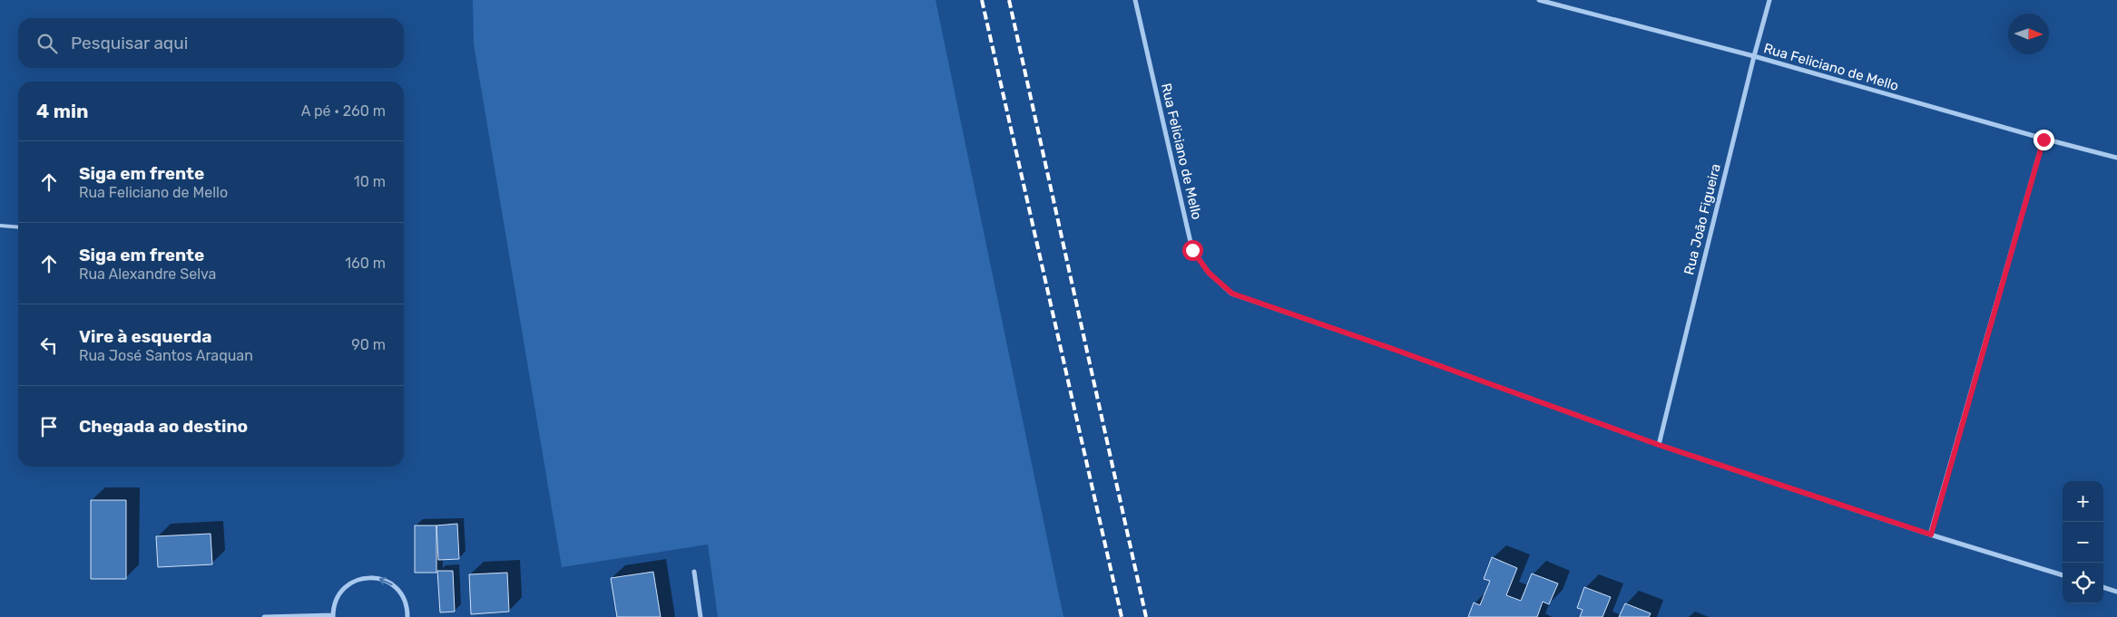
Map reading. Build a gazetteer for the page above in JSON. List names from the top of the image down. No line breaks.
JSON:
{"streets":{"street":["Rua Feliciano de Mello","Rua João Figueira"]},"crossings":[["Rua Feliciano de Mello","Rua João Figueira"]],"north":"right","page":{"search":"Pesquisar aqui","heading":["4 min","A pé · 260 m"],"list":[["Siga em frente","Rua Feliciano de Mello","10 m"],["Siga em frente","Rua Alexandre Selva","160 m"],["Vire à esquerda","Rua José Santos Araquan","90 m"],"Chegada ao destino"],"map_buttons":["+","−"]}}
